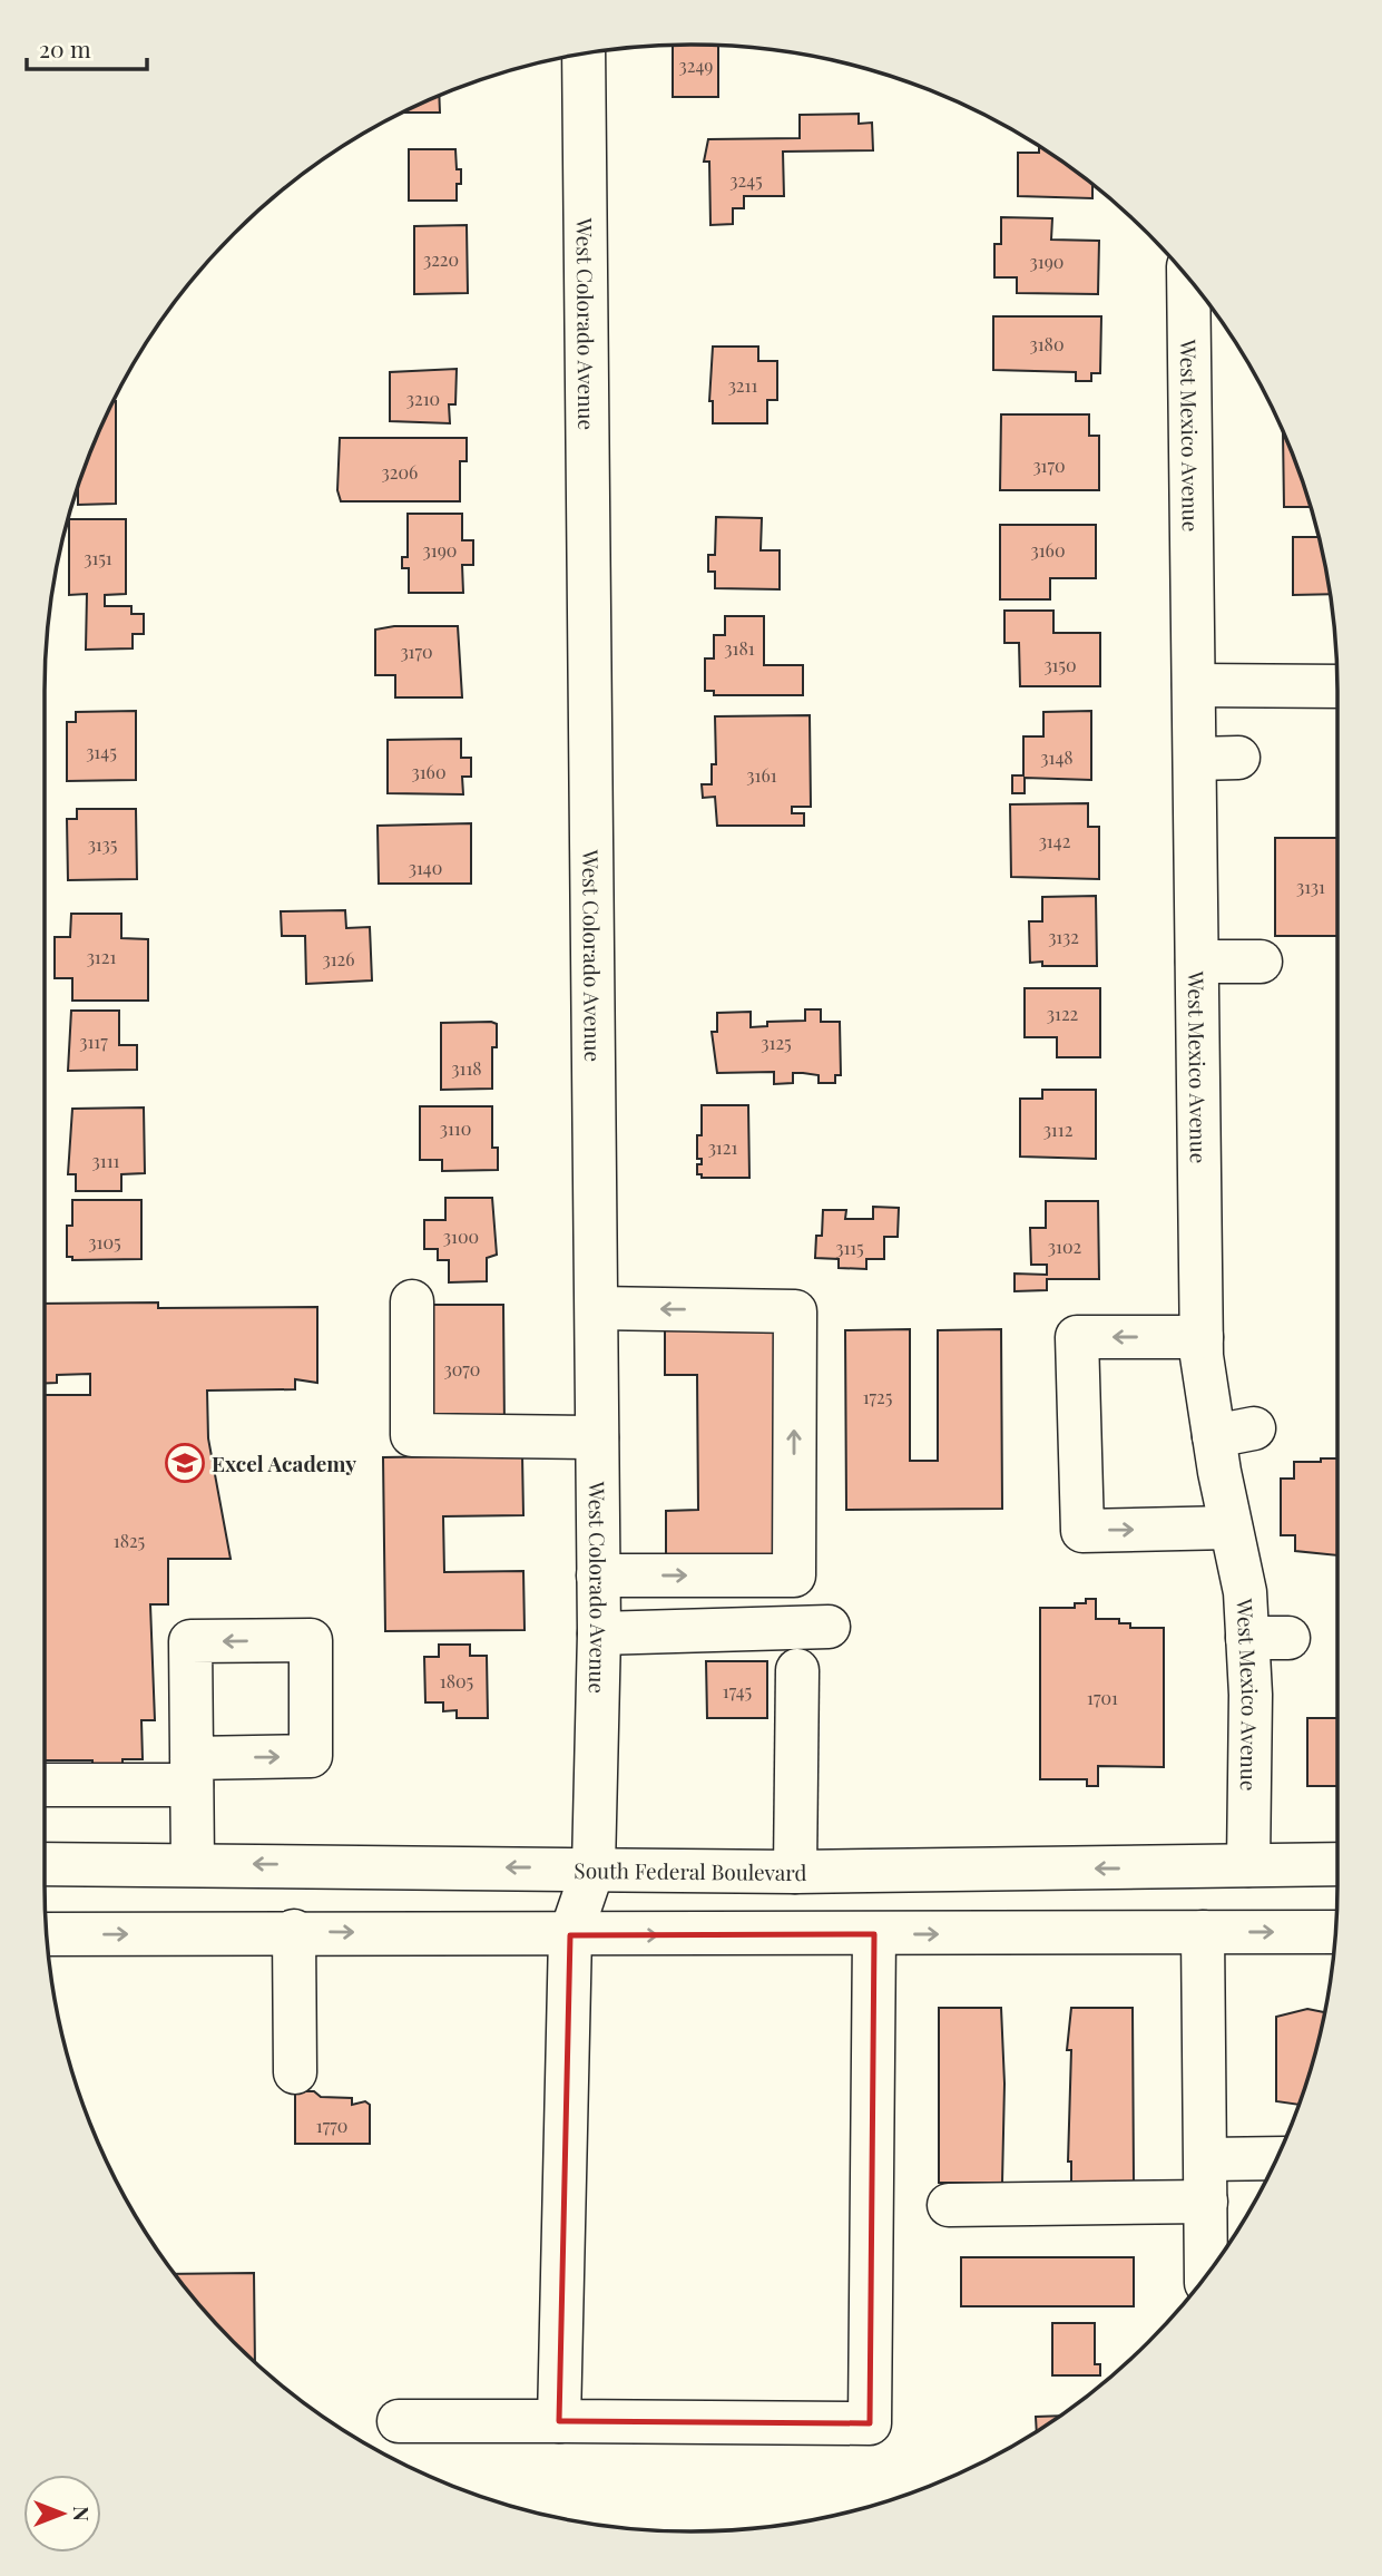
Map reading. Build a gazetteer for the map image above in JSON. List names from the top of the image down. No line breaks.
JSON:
{"streets":{"street":["West Colorado Avenue","West Mexico Avenue","South Federal Boulevard"]},"crossings":[["West Colorado Avenue","South Federal Boulevard"],["West Mexico Avenue","South Federal Boulevard"]],"places":{"school or university":["Excel Academy"]},"house_numbers":["3249","3245","3220","3190","3180","3211","3210","3170","3206","3190","3160","3151","3181","3170","3150","3145","3148","3160","3161","3142","3135","3140","3131","3132","3121","3126","3122","3117","3125","3118","3110","3112","3121","3111","3100","3105","3102","3115","3070","1725","1825","1805","1745","1701","1770"],"scale_bar":"20 m","north":"right"}
